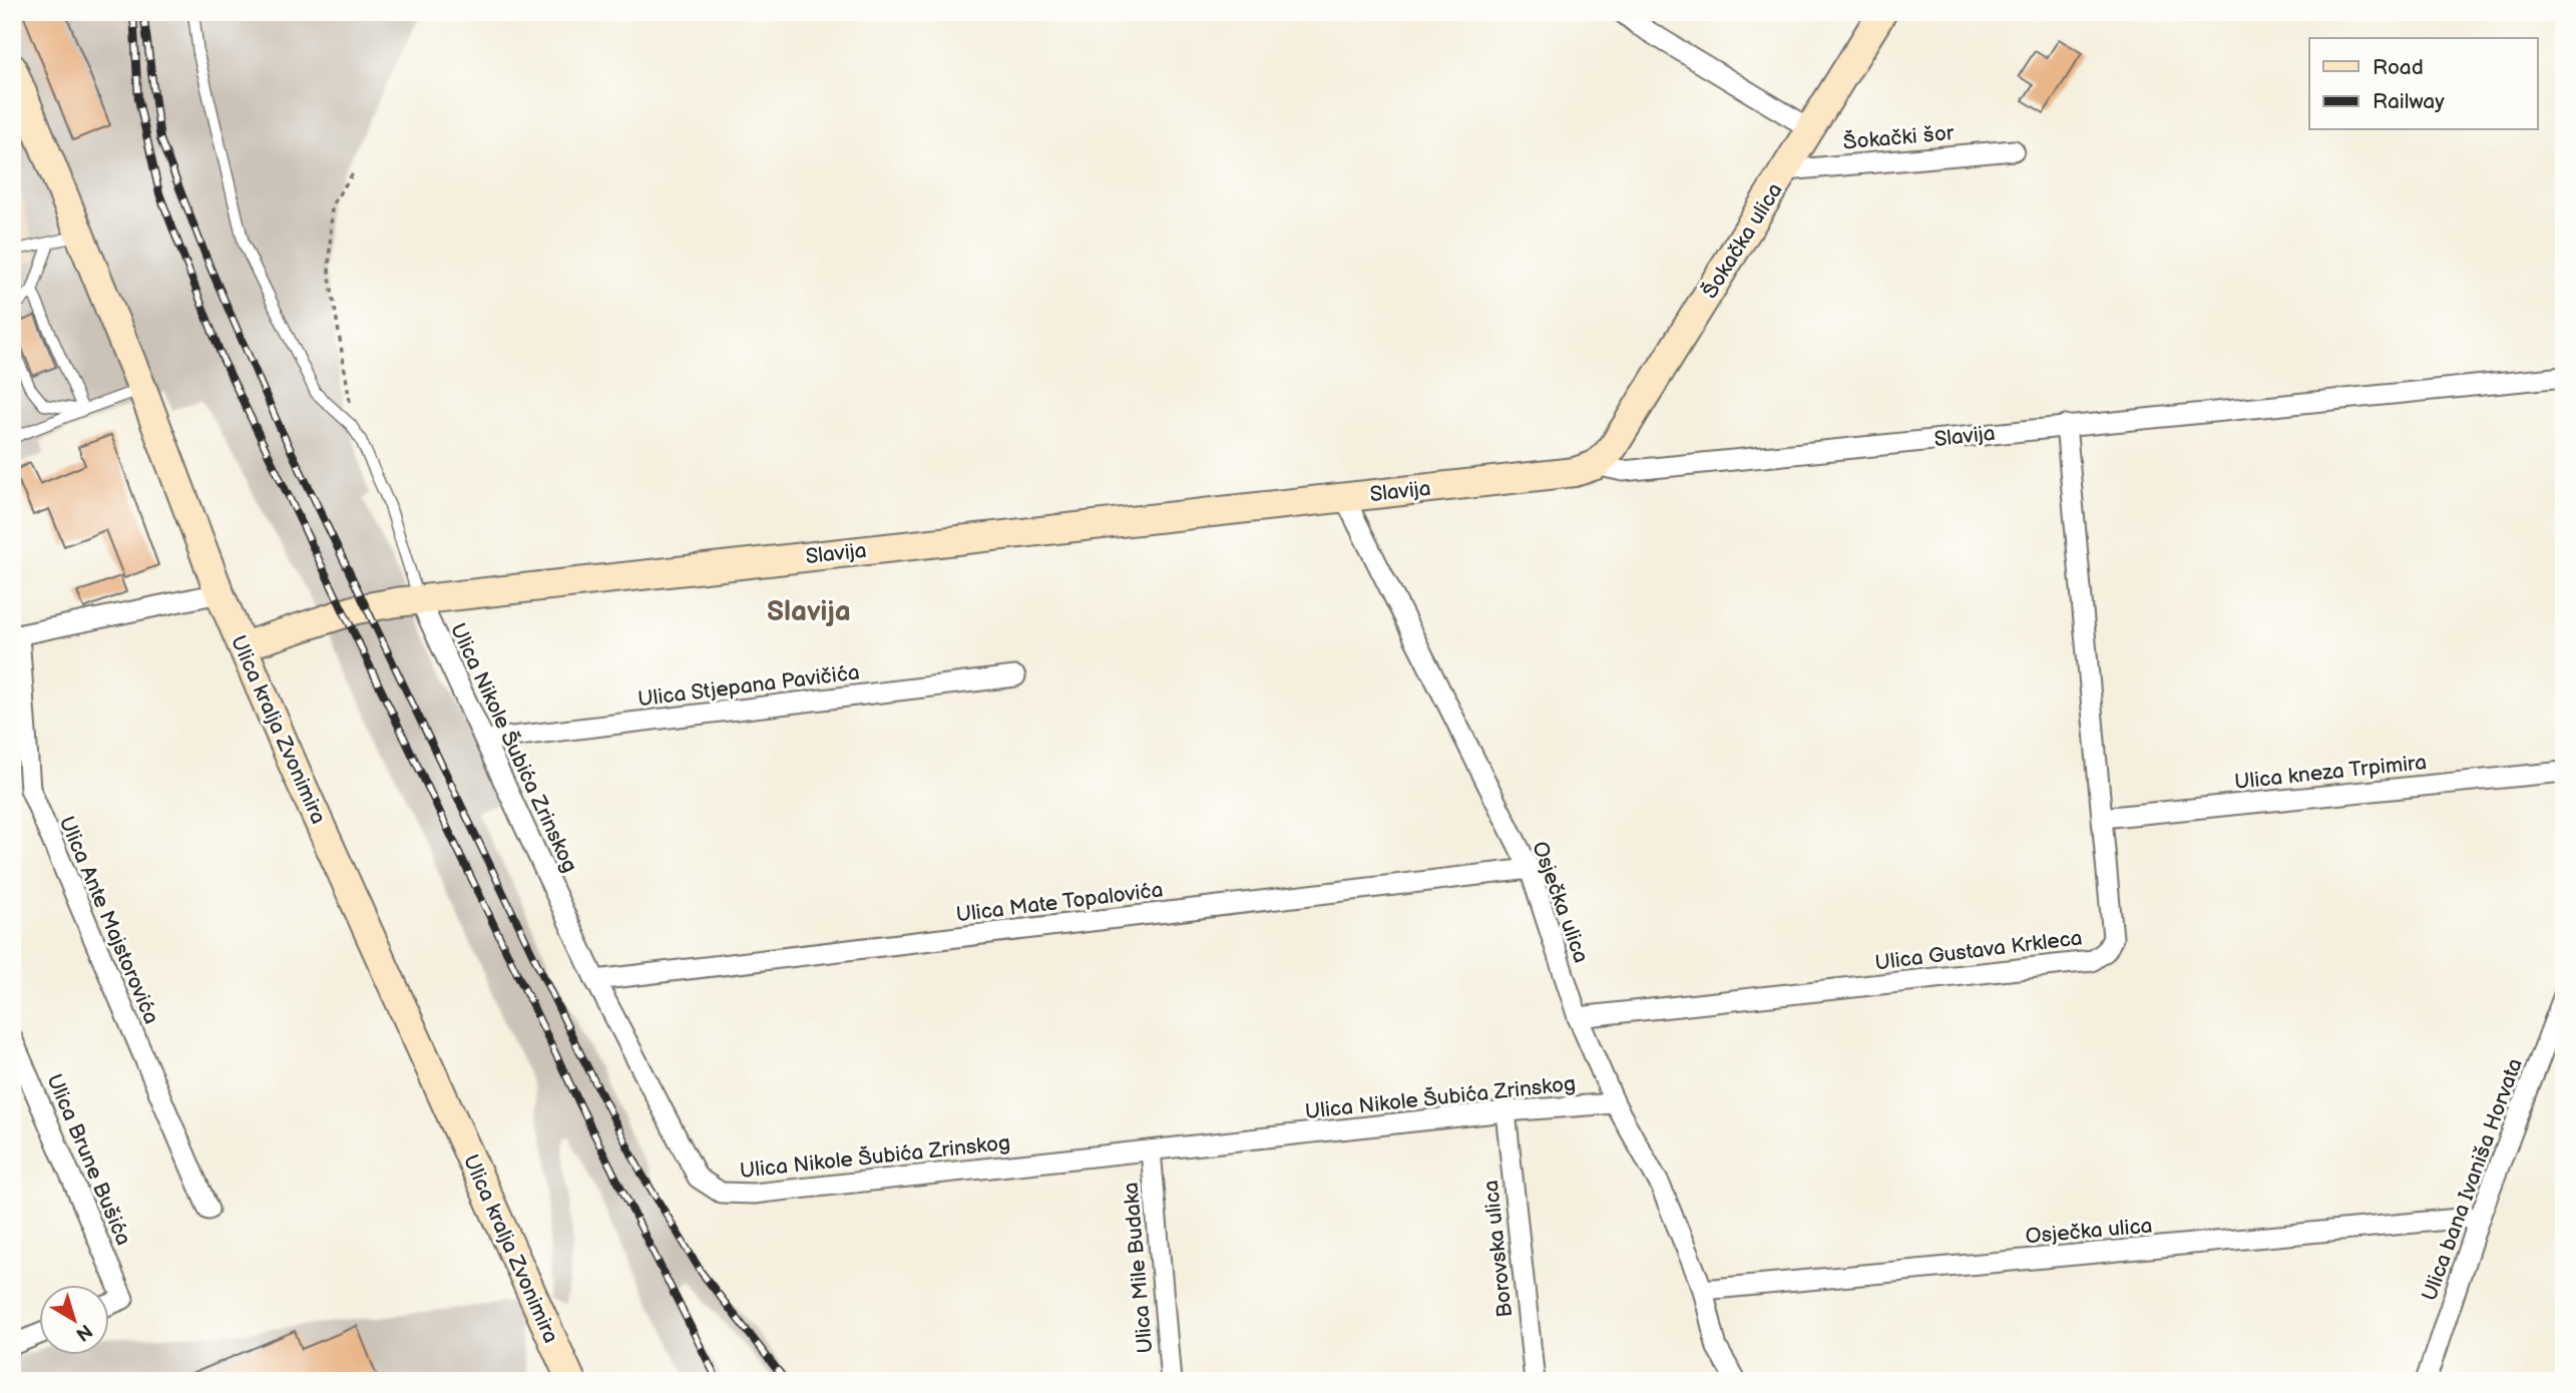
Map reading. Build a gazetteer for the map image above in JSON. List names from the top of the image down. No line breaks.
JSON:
{"streets":{"street":["Šokački šor","Šokačka ulica","Slavija","Ulica Stjepana Pavičića","Ulica kralja Zvonimira","Ulica Nikole Šubića Zrinskog","Ulica kneza Trpimira","Ulica Mate Topalovića","Osječka ulica","Ulica Ante Majstorovića","Ulica Gustava Krkleca","Ulica Brune Bušića","Ulica bana Ivaniša Horvata","Borovska ulica","Ulica Mile Budaka"]},"crossings":[["Šokački šor","Šokačka ulica"],["Šokačka ulica","Slavija"],["Slavija","Ulica kralja Zvonimira"],["Slavija","Ulica Nikole Šubića Zrinskog"],["Slavija","Osječka ulica"],["Slavija","Ulica Gustava Krkleca"],["Ulica Stjepana Pavičića","Ulica Nikole Šubića Zrinskog"],["Ulica Nikole Šubića Zrinskog","Ulica Mate Topalovića"],["Ulica Nikole Šubića Zrinskog","Osječka ulica"],["Ulica Nikole Šubića Zrinskog","Borovska ulica"],["Ulica Nikole Šubića Zrinskog","Ulica Mile Budaka"],["Ulica kneza Trpimira","Ulica Gustava Krkleca"],["Ulica Mate Topalovića","Osječka ulica"],["Osječka ulica","Ulica Gustava Krkleca"],["Osječka ulica","Ulica bana Ivaniša Horvata"]],"districts":["Slavija"],"legend":["Road","Railway"],"north":"bottom right"}
